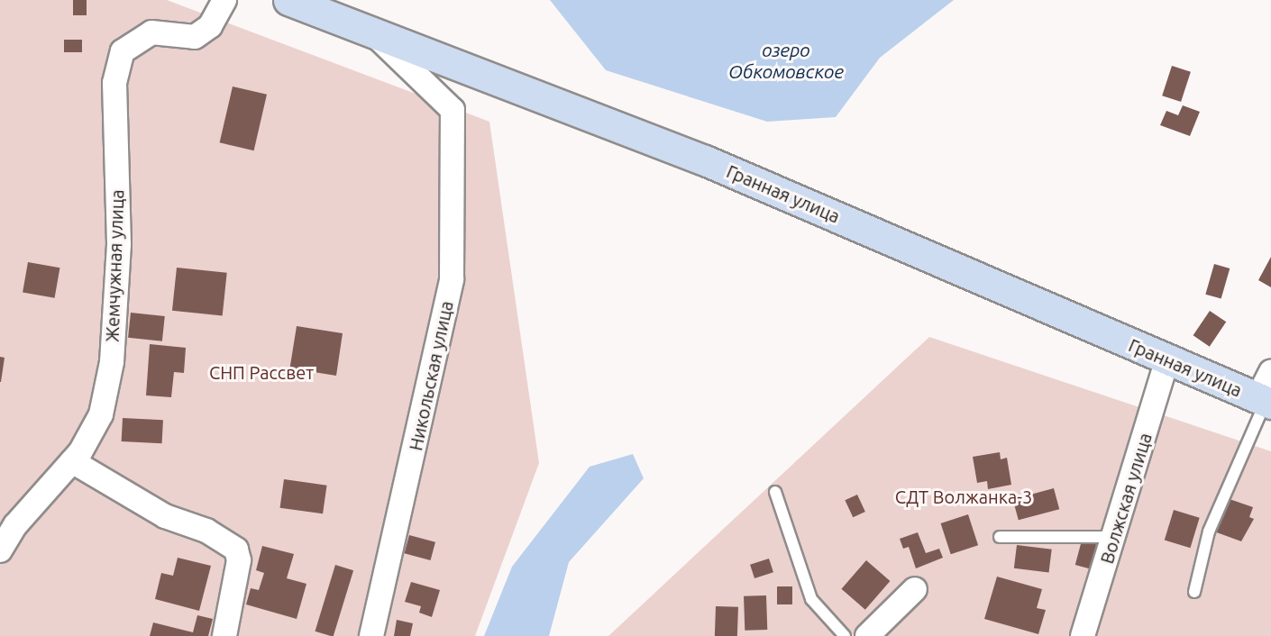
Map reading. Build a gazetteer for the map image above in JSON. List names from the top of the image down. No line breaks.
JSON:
{"streets":{"street":["Гранная улица","Жемчужная улица","Никольская улица","Волжская улица"]},"crossings":[["Гранная улица","Никольская улица"],["Гранная улица","Волжская улица"]],"water":["озеро Обкомовское"],"parks":["СНП Рассвет","СДТ Волжанка-3"]}
